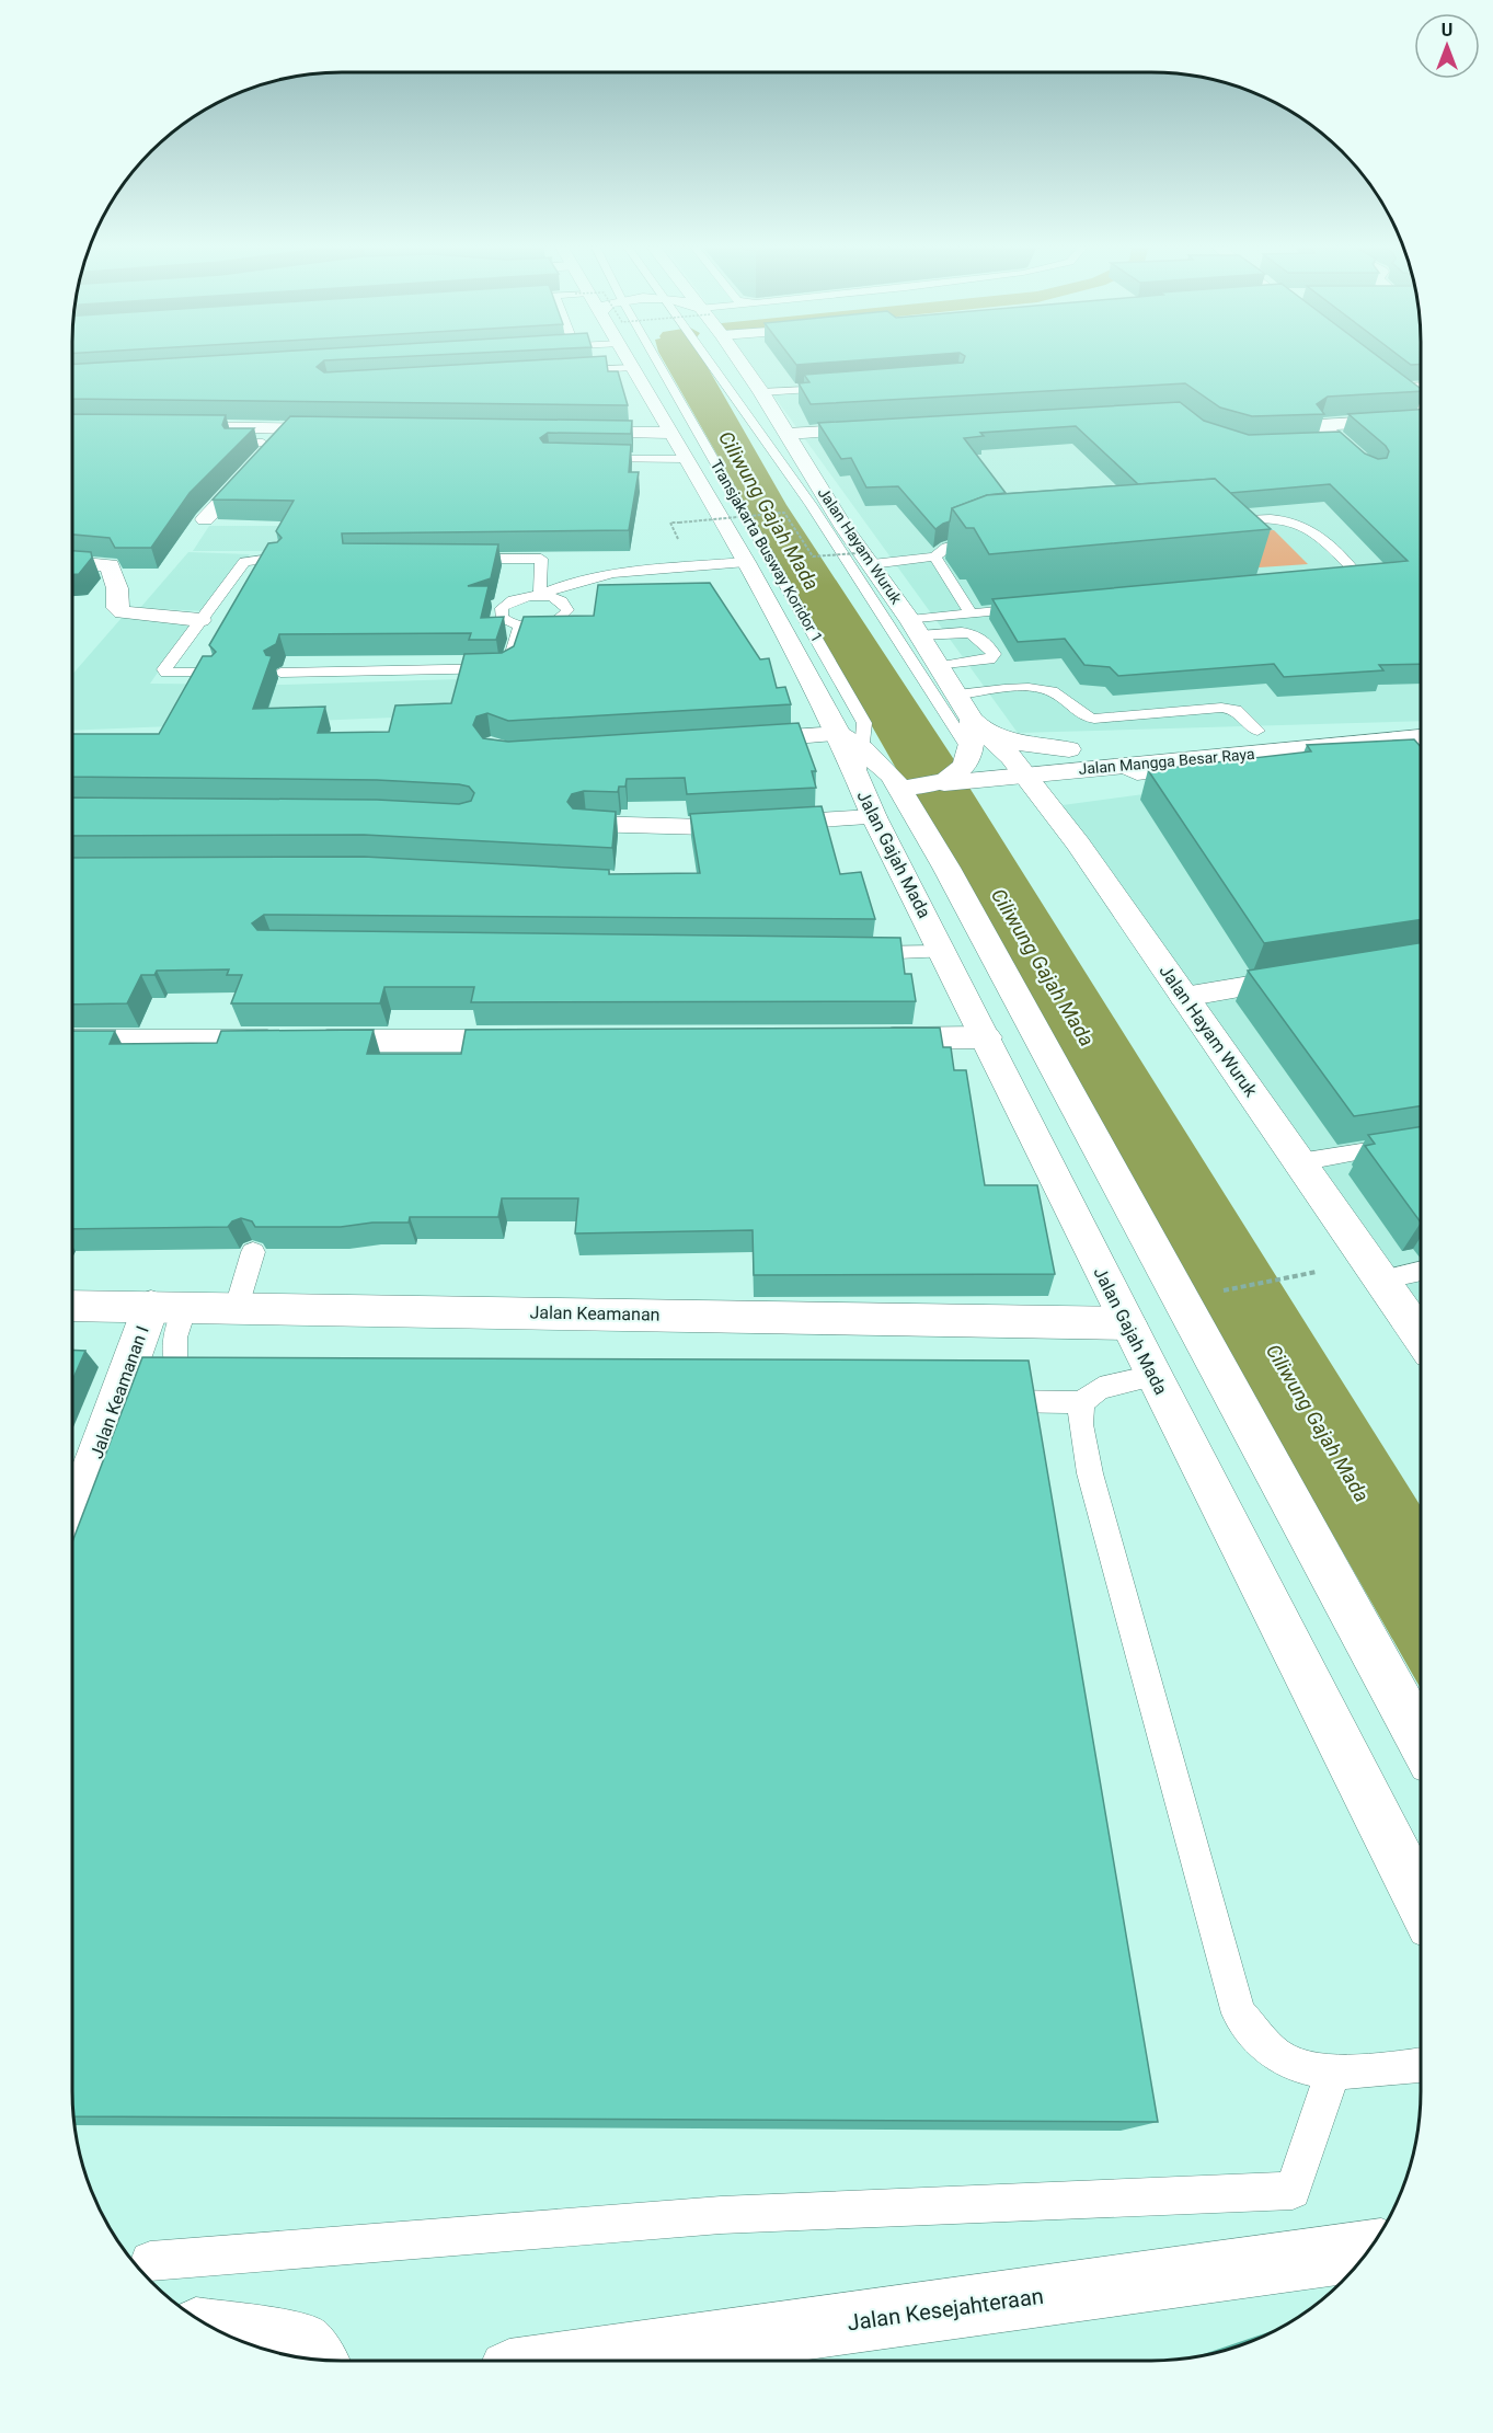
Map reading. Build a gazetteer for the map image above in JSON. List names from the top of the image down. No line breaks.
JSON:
{"streets":{"main road":["Jalan Hayam Wuruk","Jalan Mangga Besar Raya","Jalan Gajah Mada","Jalan Keamanan","Jalan Keamanan I","Jalan Kesejahteraan"],"lane":["Transjakarta Busway Koridor 1"]},"crossings":[["Jalan Hayam Wuruk","Jalan Mangga Besar Raya"],["Transjakarta Busway Koridor 1","Jalan Gajah Mada"],["Jalan Mangga Besar Raya","Jalan Gajah Mada"],["Jalan Gajah Mada","Jalan Keamanan"],["Jalan Keamanan","Jalan Keamanan I"]],"water":["Ciliwung Gajah Mada"],"north":"top"}
